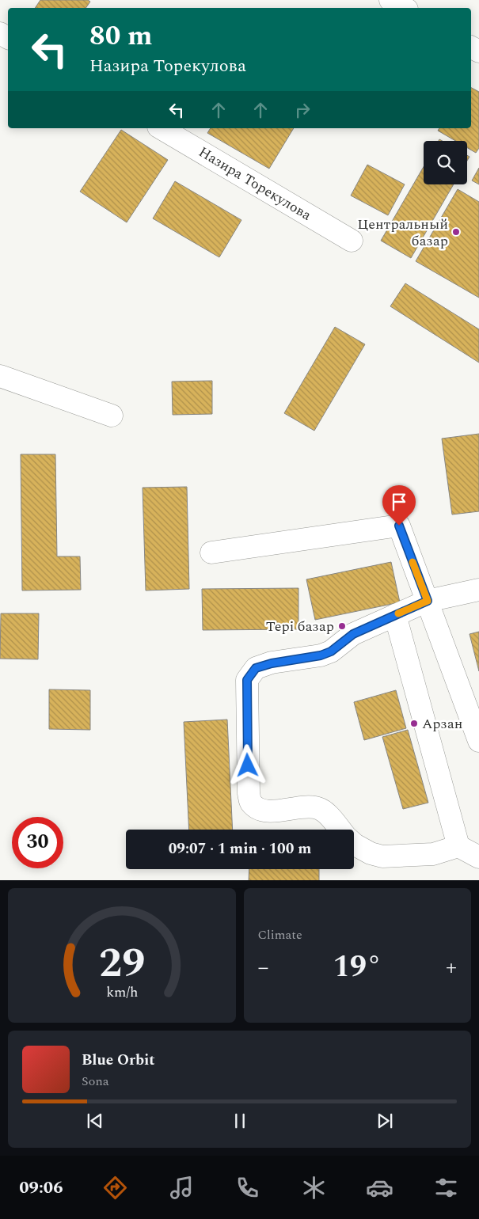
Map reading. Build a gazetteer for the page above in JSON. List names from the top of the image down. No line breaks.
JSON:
{"streets":{"street":["Назира Торекулова"]},"places":["Центральный базар","Тері базар","Арзан"],"page":{"turn":["80 m","Назира Торекулова"],"limit":"30","trip":"09:07 · 1 min · 100 m","tile":"Climate","heat":["−","19°","+"],"song":["Blue Orbit","Sona"],"tabs":"09:06","gauge":["29","km/h"]}}
